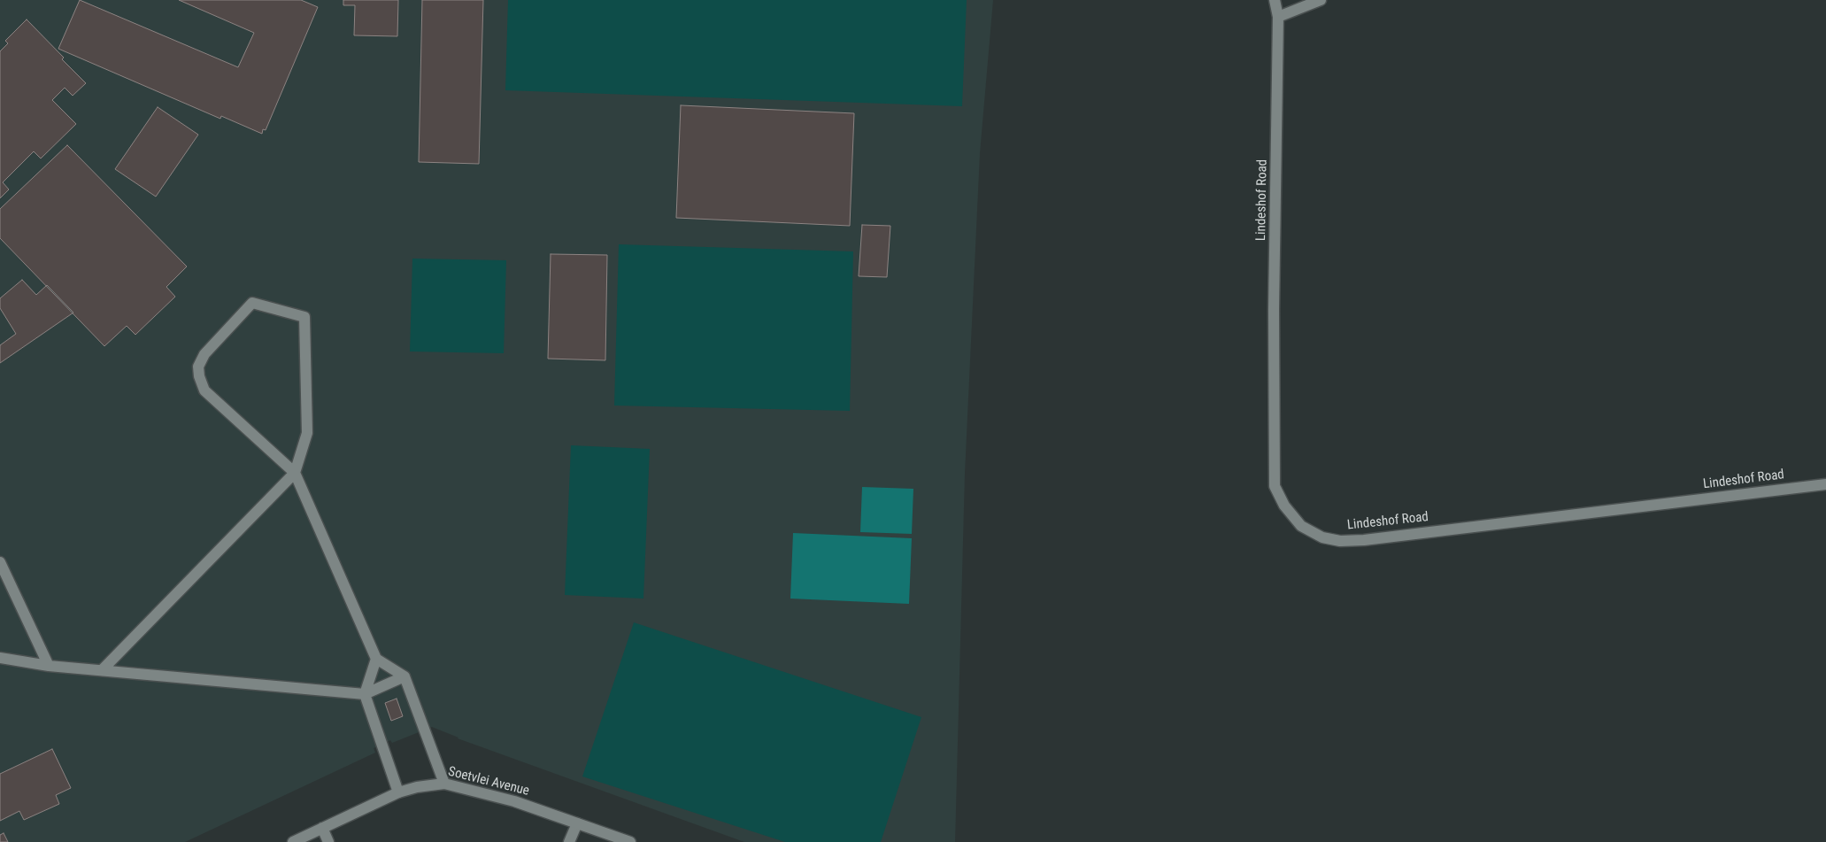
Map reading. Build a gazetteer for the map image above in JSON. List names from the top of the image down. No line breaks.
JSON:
{"streets":{"street":["Lindeshof Road","Soetvlei Avenue"]}}
